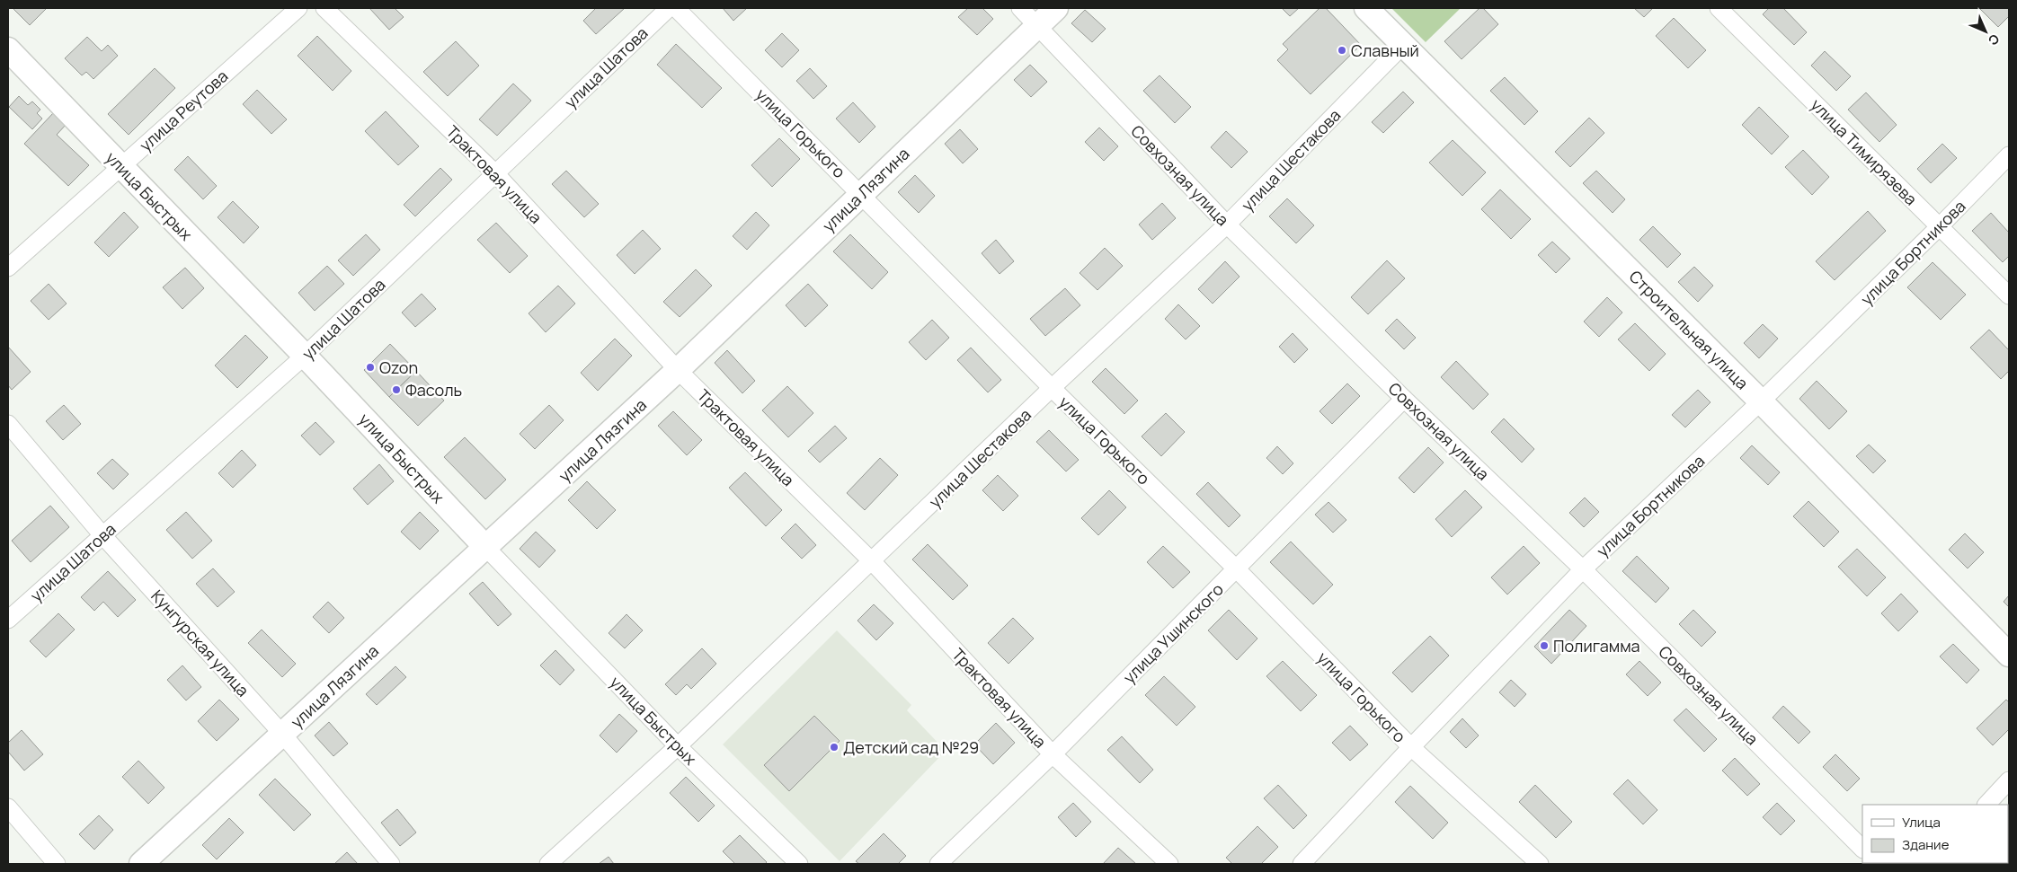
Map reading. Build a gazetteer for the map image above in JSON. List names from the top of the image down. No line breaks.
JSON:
{"streets":{"street":["улица Шатова","улица Реутова","улица Горького","улица Тимирязева","улица Шестакова","Трактовая улица","Совхозная улица","улица Лязгина","улица Быстрых","улица Бортникова","Строительная улица","улица Ушинского","Кунгурская улица"]},"crossings":[["улица Шатова","Трактовая улица"],["улица Шатова","улица Быстрых"],["улица Шатова","Кунгурская улица"],["улица Реутова","улица Быстрых"],["улица Горького","улица Шестакова"],["улица Горького","улица Лязгина"],["улица Горького","улица Бортникова"],["улица Горького","улица Ушинского"],["улица Тимирязева","улица Бортникова"],["улица Шестакова","Трактовая улица"],["улица Шестакова","Совхозная улица"],["улица Шестакова","улица Быстрых"],["улица Шестакова","Строительная улица"],["Трактовая улица","улица Лязгина"],["Трактовая улица","улица Ушинского"],["Совхозная улица","улица Лязгина"],["Совхозная улица","улица Бортникова"],["Совхозная улица","улица Ушинского"],["улица Лязгина","улица Быстрых"],["улица Лязгина","Кунгурская улица"],["улица Бортникова","Строительная улица"]],"places":["Славный","Ozon","Фасоль","Полигамма","Детский сад №29"],"legend":["Улица","Здание"],"north":"bottom right"}
